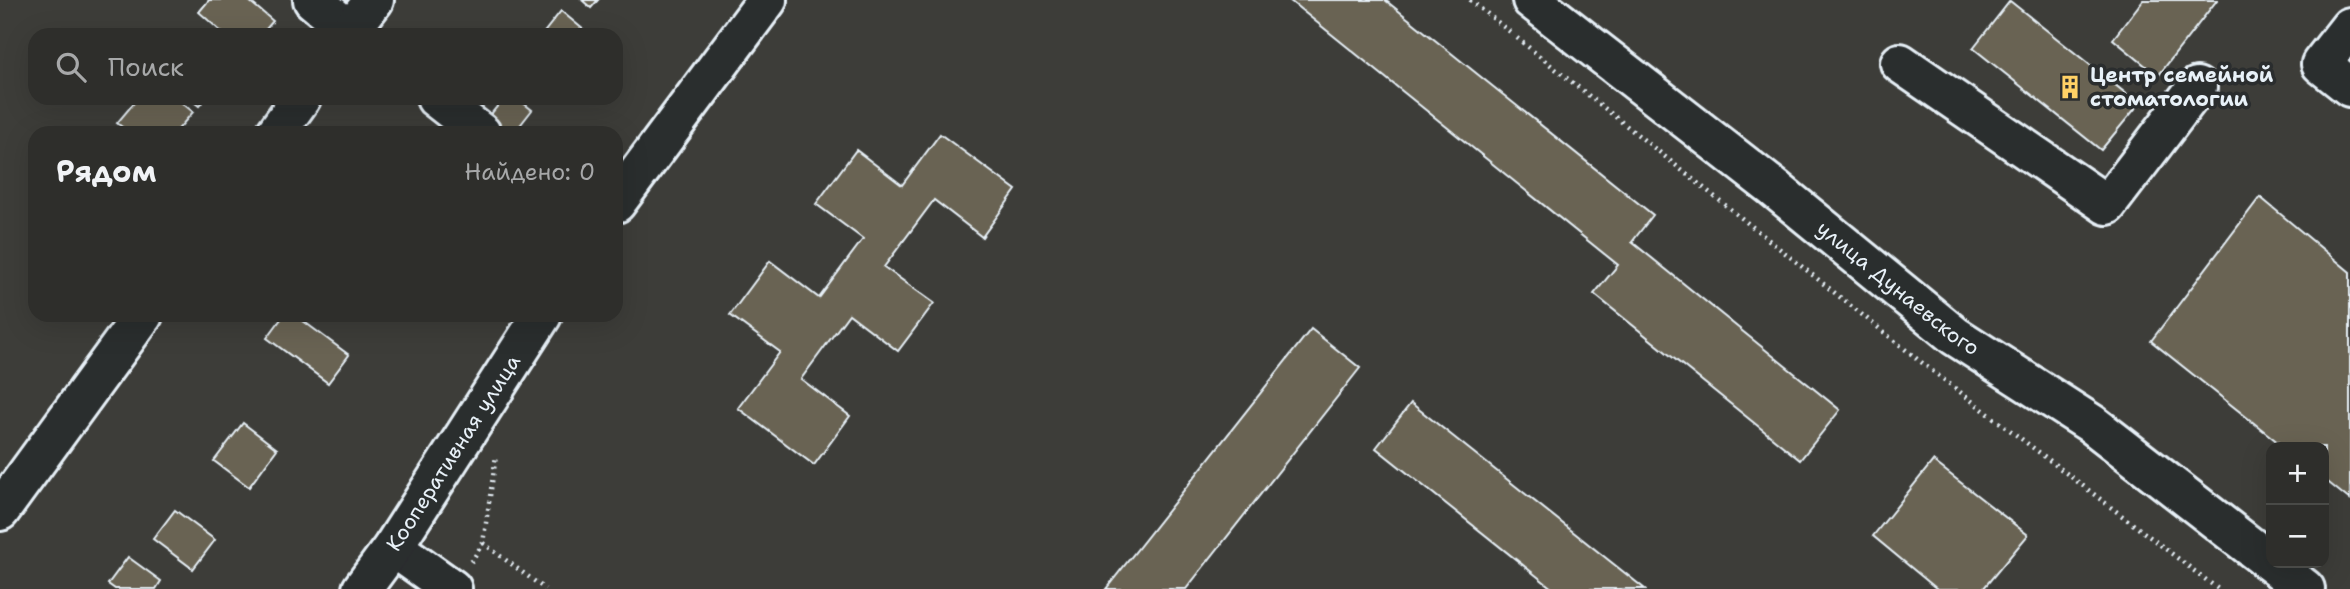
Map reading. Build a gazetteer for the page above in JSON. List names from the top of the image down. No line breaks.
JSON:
{"streets":{"street":["улица Дунаевского","Кооперативная улица"]},"places":{"building":["Центр cемейной cтоматологии"]},"page":{"search":"Поиск","heading":["Рядом","Найдено: 0"],"map_buttons":["+","−"]}}
